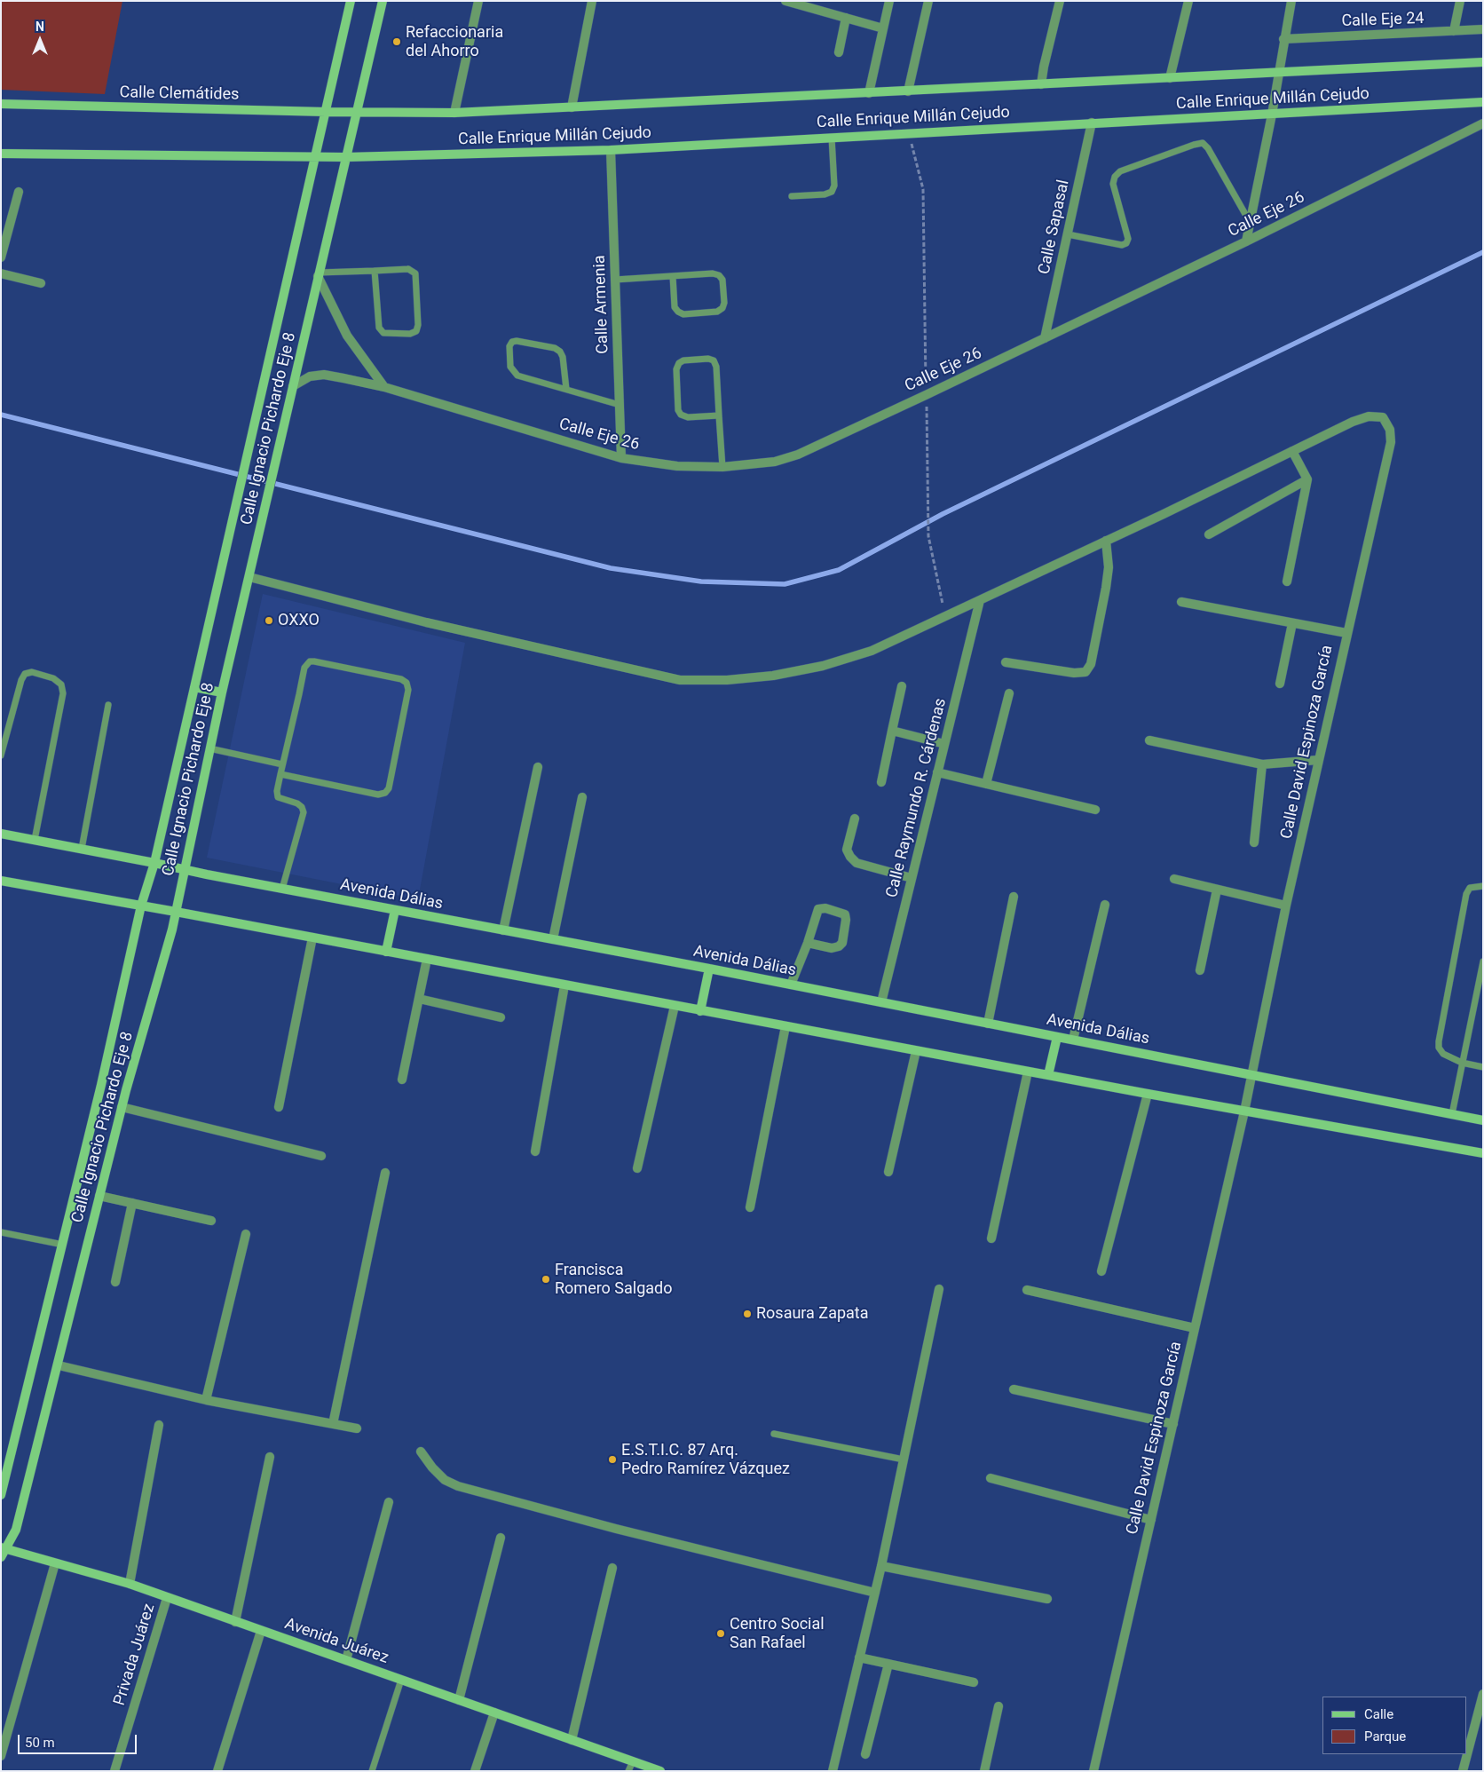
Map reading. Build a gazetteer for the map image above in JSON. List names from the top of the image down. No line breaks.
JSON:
{"streets":{"main road":["Calle Clemátides","Calle Enrique Millán Cejudo","Calle Ignacio Pichardo Eje 8","Avenida Dálias","Avenida Juárez"],"street":["Calle Eje 24","Calle Eje 26","Calle Sapasal","Calle Armenia","Calle David Espinoza García","Calle Raymundo R. Cárdenas","Privada Juárez"]},"crossings":[["Calle Clemátides","Calle Enrique Millán Cejudo"],["Calle Clemátides","Calle Ignacio Pichardo Eje 8"],["Calle Enrique Millán Cejudo","Calle Sapasal"],["Calle Enrique Millán Cejudo","Calle Armenia"],["Calle Enrique Millán Cejudo","Calle Ignacio Pichardo Eje 8"],["Calle Eje 26","Calle Sapasal"],["Calle Eje 26","Calle Armenia"],["Calle Eje 26","Calle Ignacio Pichardo Eje 8"],["Calle Ignacio Pichardo Eje 8","Avenida Dálias"],["Calle Ignacio Pichardo Eje 8","Avenida Juárez"],["Calle David Espinoza García","Avenida Dálias"],["Calle Raymundo R. Cárdenas","Avenida Dálias"],["Avenida Juárez","Privada Juárez"]],"places":["Refaccionaria del Ahorro","OXXO","Francisca Romero Salgado","Rosaura Zapata","E.S.T.I.C. 87 Arq. Pedro Ramírez Vázquez","Centro Social San Rafael"],"legend":["Calle","Parque"],"scale_bar":"50 m","north":"top"}
